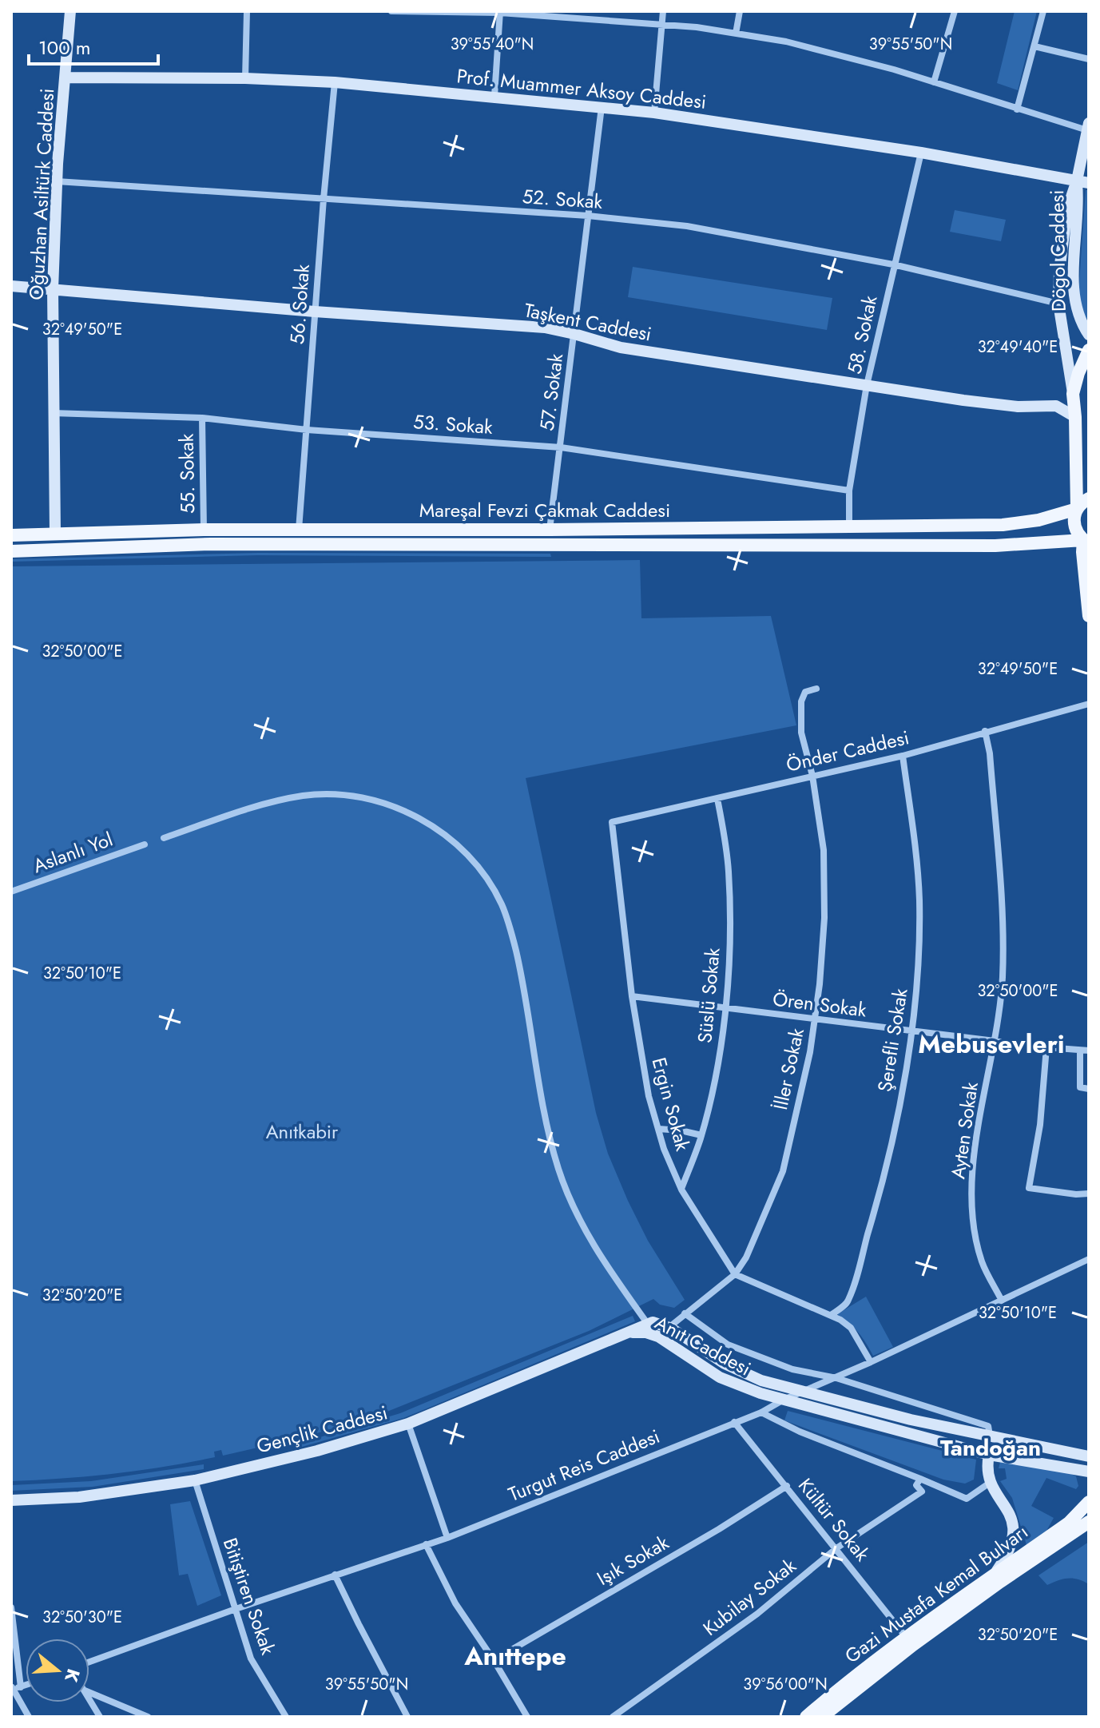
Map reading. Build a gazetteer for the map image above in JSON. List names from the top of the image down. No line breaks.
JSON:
{"streets":{"main road":["Dögol Caddesi","Mareşal Fevzi Çakmak Caddesi","Gazi Mustafa Kemal Bulvarı"],"street":["Prof. Muammer Aksoy Caddesi","Oğuzhan Asiltürk Caddesi","52. Sokak","56. Sokak","Taşkent Caddesi","58. Sokak","57. Sokak","53. Sokak","55. Sokak","Önder Caddesi","Aslanlı Yol","Süslü Sokak","Ören Sokak","Şerefli Sokak","İller Sokak","Ergin Sokak","Ayten Sokak","Anıt Caddesi","Gençlik Caddesi","Turgut Reis Caddesi","Kültür Sokak","Işık Sokak","Bitiştiren Sokak","Kubilay Sokak"]},"crossings":[["Prof. Muammer Aksoy Caddesi","Oğuzhan Asiltürk Caddesi"],["Prof. Muammer Aksoy Caddesi","Dögol Caddesi"],["Prof. Muammer Aksoy Caddesi","56. Sokak"],["Prof. Muammer Aksoy Caddesi","58. Sokak"],["Prof. Muammer Aksoy Caddesi","57. Sokak"],["Oğuzhan Asiltürk Caddesi","52. Sokak"],["Oğuzhan Asiltürk Caddesi","Taşkent Caddesi"],["Oğuzhan Asiltürk Caddesi","53. Sokak"],["Oğuzhan Asiltürk Caddesi","Mareşal Fevzi Çakmak Caddesi"],["52. Sokak","Dögol Caddesi"],["52. Sokak","56. Sokak"],["52. Sokak","58. Sokak"],["52. Sokak","57. Sokak"],["Dögol Caddesi","Taşkent Caddesi"],["Dögol Caddesi","Mareşal Fevzi Çakmak Caddesi"],["56. Sokak","Taşkent Caddesi"],["56. Sokak","53. Sokak"],["56. Sokak","Mareşal Fevzi Çakmak Caddesi"],["Taşkent Caddesi","58. Sokak"],["Taşkent Caddesi","57. Sokak"],["58. Sokak","53. Sokak"],["58. Sokak","Mareşal Fevzi Çakmak Caddesi"],["57. Sokak","53. Sokak"],["57. Sokak","Mareşal Fevzi Çakmak Caddesi"],["53. Sokak","55. Sokak"],["55. Sokak","Mareşal Fevzi Çakmak Caddesi"],["Önder Caddesi","Süslü Sokak"],["Önder Caddesi","Şerefli Sokak"],["Önder Caddesi","İller Sokak"],["Önder Caddesi","Ergin Sokak"],["Önder Caddesi","Ayten Sokak"],["Süslü Sokak","Ören Sokak"],["Süslü Sokak","Ergin Sokak"],["Ören Sokak","Şerefli Sokak"],["Ören Sokak","İller Sokak"],["Ören Sokak","Ergin Sokak"],["Ören Sokak","Ayten Sokak"],["İller Sokak","Ergin Sokak"],["İller Sokak","Anıt Caddesi"],["Ayten Sokak","Turgut Reis Caddesi"],["Anıt Caddesi","Gençlik Caddesi"],["Anıt Caddesi","Turgut Reis Caddesi"],["Gençlik Caddesi","Bitiştiren Sokak"],["Turgut Reis Caddesi","Kültür Sokak"],["Turgut Reis Caddesi","Bitiştiren Sokak"],["Kültür Sokak","Işık Sokak"],["Kültür Sokak","Gazi Mustafa Kemal Bulvarı"],["Kültür Sokak","Kubilay Sokak"]],"districts":["Mebusevleri","Tandoğan","Anıttepe"],"parks":["Anıtkabir"],"scale_bar":"100 m","north":"right","coordinates":["39°55'40\"N","39°55'50\"N","32°49'50\"E","32°49'40\"E","32°50'00\"E","32°50'10\"E","32°50'20\"E","32°50'30\"E","39°56'00\"N"]}
